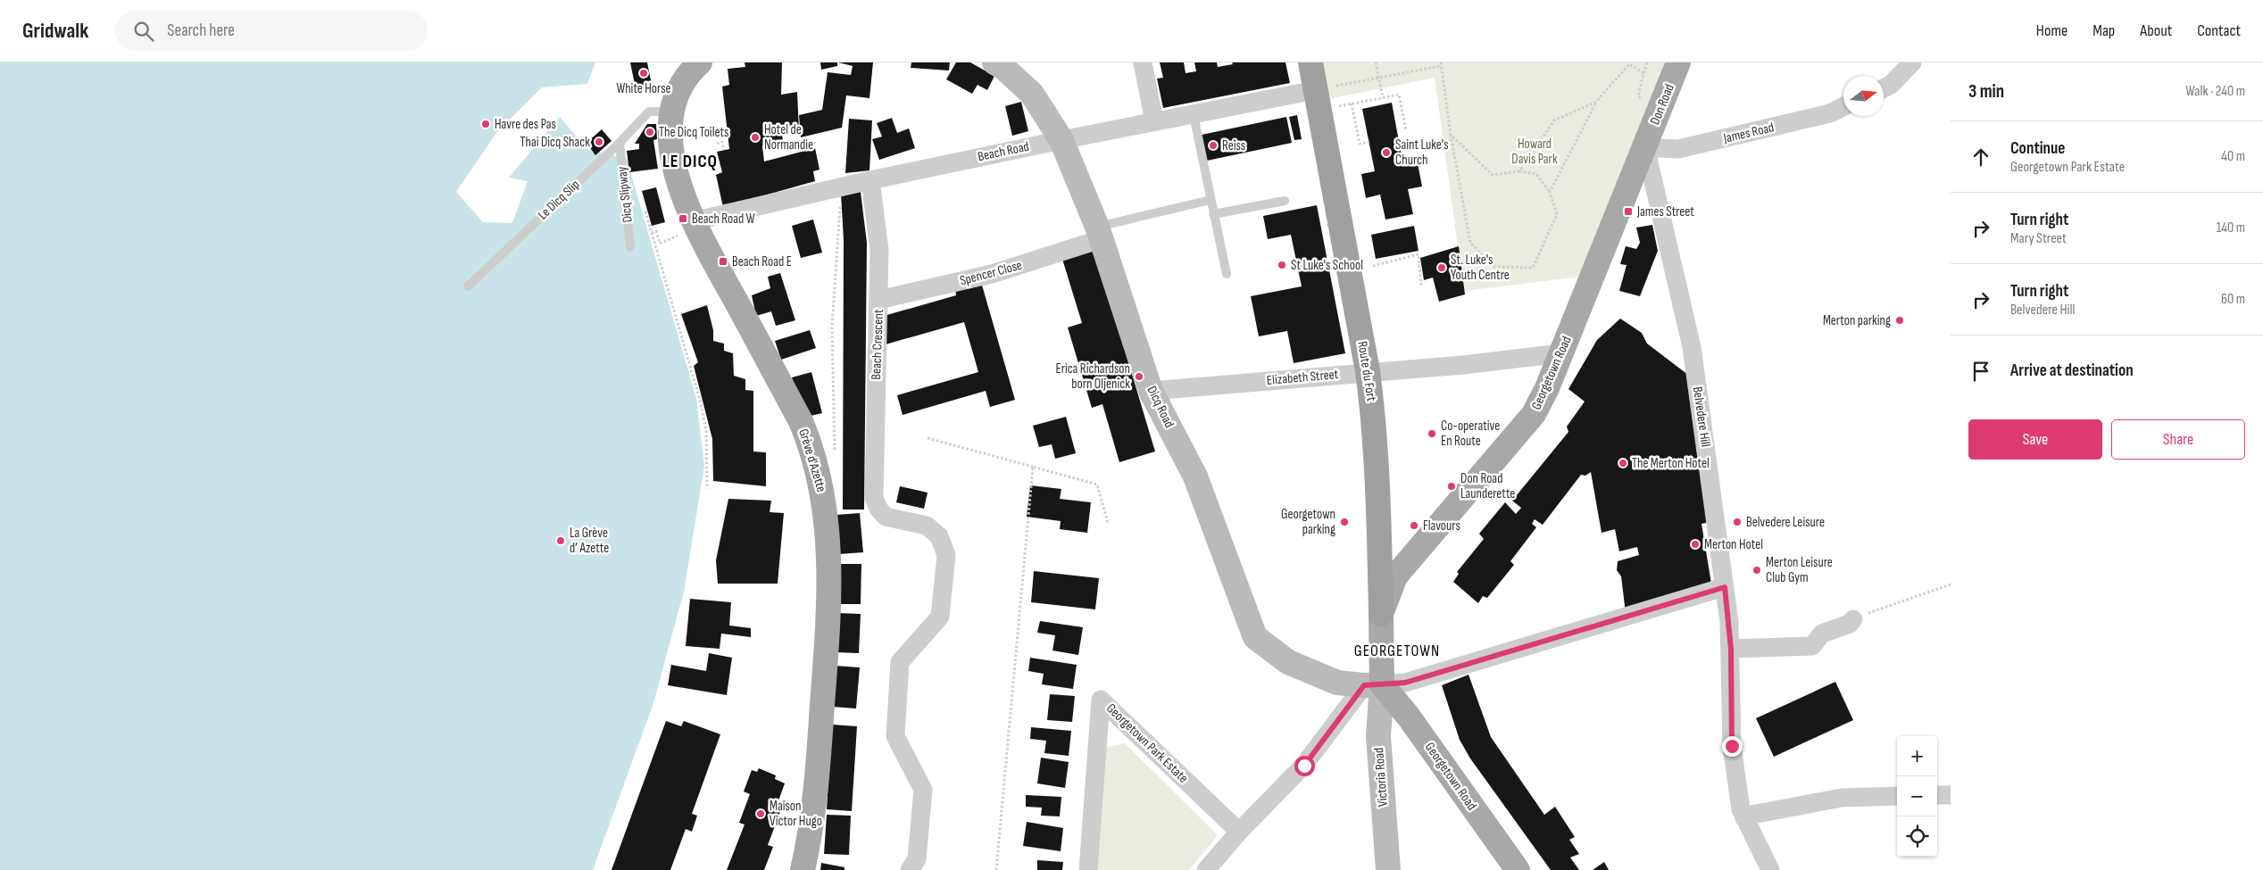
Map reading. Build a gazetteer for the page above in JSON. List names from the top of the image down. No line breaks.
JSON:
{"streets":{"highway":["Route du Fort"],"main road":["Don Road","Georgetown Road","Dicq Road","Grève d'Azette","Victoria Road"],"street":["James Road","Beach Road","Spencer Close","Beach Crescent","Elizabeth Street","Belvedere Hill","Georgetown Park Estate"],"lane":["Dicq Slipway","Le Dicq Slip"]},"crossings":[["Don Road","James Road"],["Don Road","Georgetown Road"],["Don Road","Belvedere Hill"],["James Road","Georgetown Road"],["James Road","Belvedere Hill"],["Beach Road","Beach Crescent"],["Beach Road","Route du Fort"],["Beach Road","Dicq Road"],["Beach Road","Grève d'Azette"],["Dicq Slipway","Le Dicq Slip"],["Le Dicq Slip","Grève d'Azette"],["Spencer Close","Beach Crescent"],["Spencer Close","Dicq Road"],["Route du Fort","Georgetown Road"],["Route du Fort","Elizabeth Street"],["Route du Fort","Dicq Road"],["Route du Fort","Victoria Road"],["Georgetown Road","Elizabeth Street"],["Georgetown Road","Dicq Road"],["Georgetown Road","Belvedere Hill"],["Georgetown Road","Victoria Road"],["Elizabeth Street","Dicq Road"],["Dicq Road","Victoria Road"]],"districts":["LE DICQ","GEORGETOWN"],"parks":["Howard Davis Park"],"places":{"other":["White Horse","Havre des Pas","The Dicq Toilets","Hotel de Normandie","Thai Dicq Shack","Reiss","Saint Luke's Church","St Luke's School","St. Luke's Youth Centre","Merton parking","Erica Richardson born Oljenick","Co-operative En Route","The Merton Hotel","Don Road Launderette","Georgetown parking","Belvedere Leisure","Flavours","La Grève d’ Azette","Merton Hotel","Merton Leisure Club Gym","Maison Victor Hugo"],"transit":["James Street","Beach Road W","Beach Road E"]},"north":"right","page":{"header":"Gridwalk","search":"Search here","nav":["Home","Map","About","Contact"],"heading":["3 min","Walk · 240 m"],"list":[["Continue","Georgetown Park Estate","40 m"],["Turn right","Mary Street","140 m"],["Turn right","Belvedere Hill","60 m"],"Arrive at destination"],"buttons":["Save","Share"],"map_buttons":["+","−"]}}
